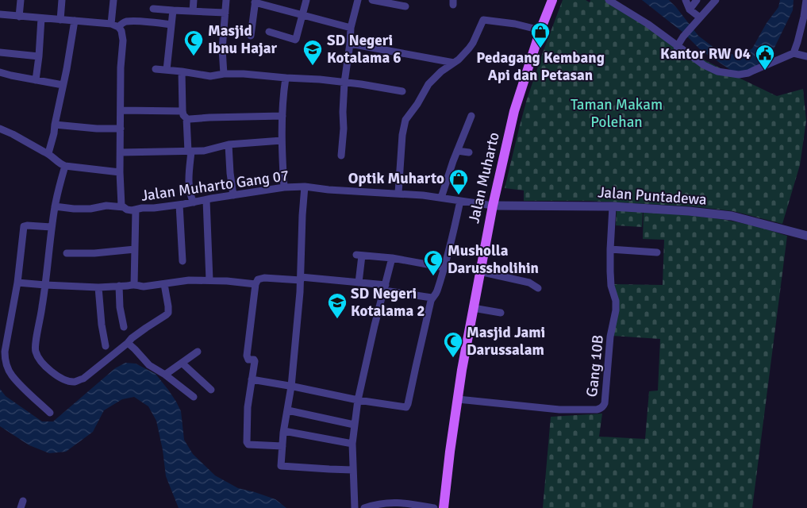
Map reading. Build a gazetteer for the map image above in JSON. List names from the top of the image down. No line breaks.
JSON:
{"streets":{"main road":["Jalan Muharto"],"street":["Jalan Muharto Gang 07","Jalan Puntadewa","Gang 10B"]},"crossings":[["Jalan Muharto","Jalan Muharto Gang 07"],["Jalan Muharto","Jalan Puntadewa"],["Jalan Muharto","Gang 10B"],["Jalan Muharto Gang 07","Jalan Puntadewa"],["Jalan Puntadewa","Gang 10B"]],"parks":["Taman Makam Polehan"],"places":{"shop":["Pedagang Kembang Api dan Petasan","Optik Muharto"],"mosque":["Masjid Ibnu Hajar","Musholla Darussholihin","Masjid Jami Darussalam"],"school or university":["SD Negeri Kotalama 6","SD Negeri Kotalama 2"],"public building":["Kantor RW 04"]}}
